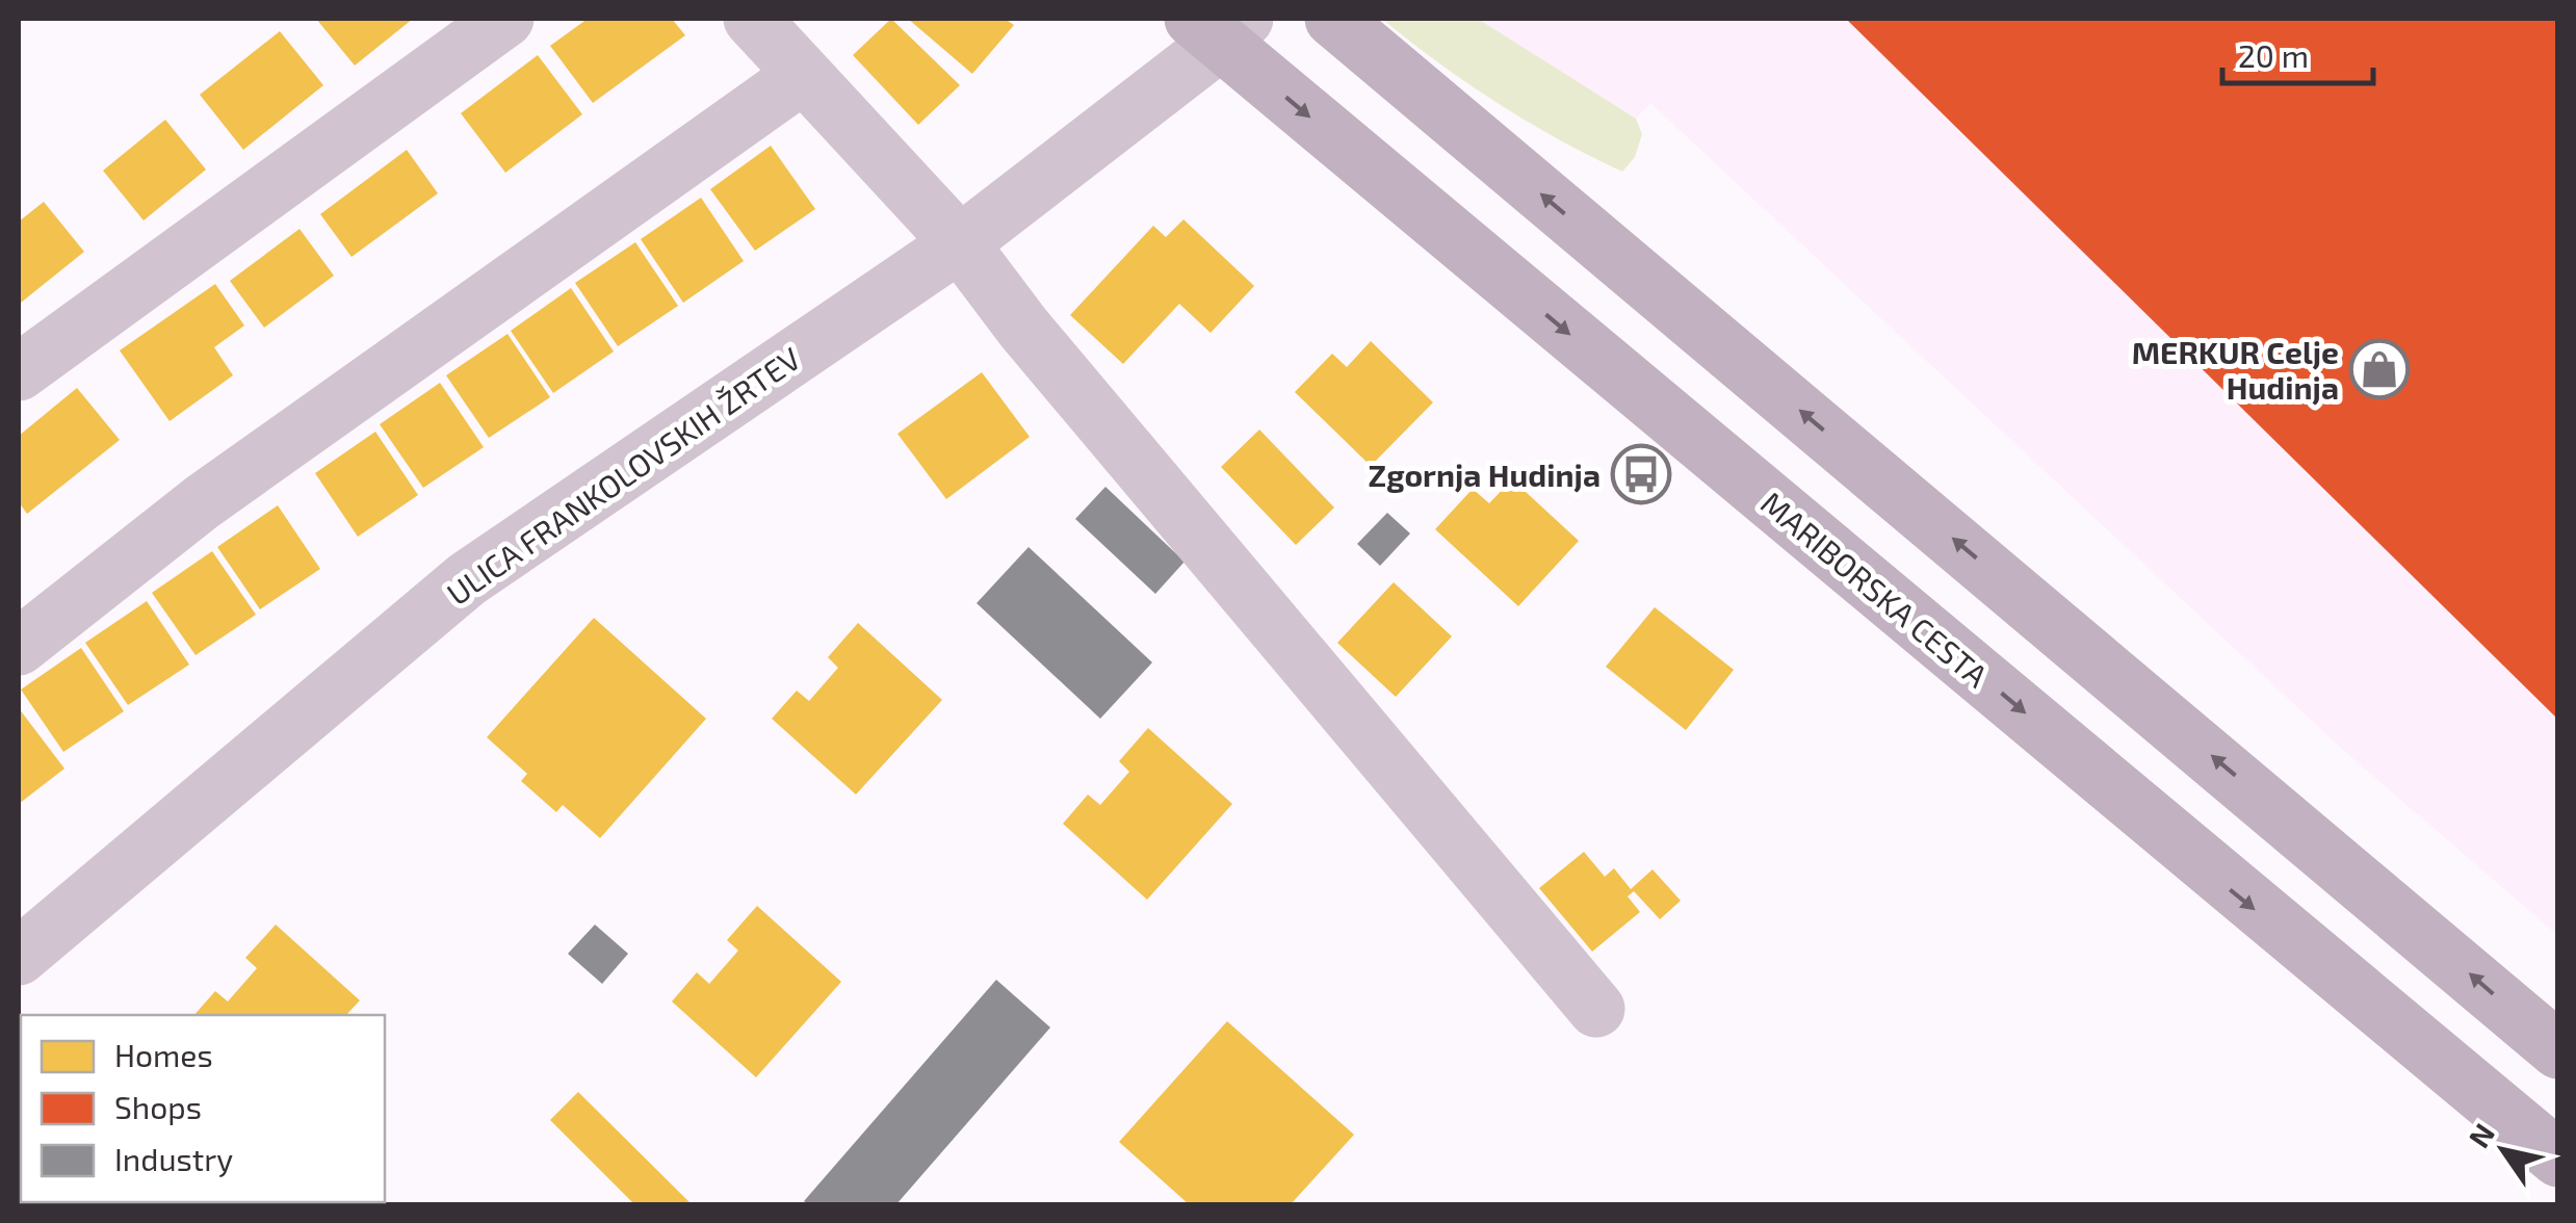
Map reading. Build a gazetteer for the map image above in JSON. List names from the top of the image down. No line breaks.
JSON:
{"streets":{"main road":["MARIBORSKA CESTA"],"street":["ULICA FRANKOLOVSKIH ŽRTEV"]},"crossings":[["ULICA FRANKOLOVSKIH ŽRTEV","MARIBORSKA CESTA"]],"places":{"shop":["MERKUR Celje Hudinja"],"bus stop":["Zgornja Hudinja"]},"legend":["Homes","Shops","Industry"],"scale_bar":"20 m","north":"top left"}
